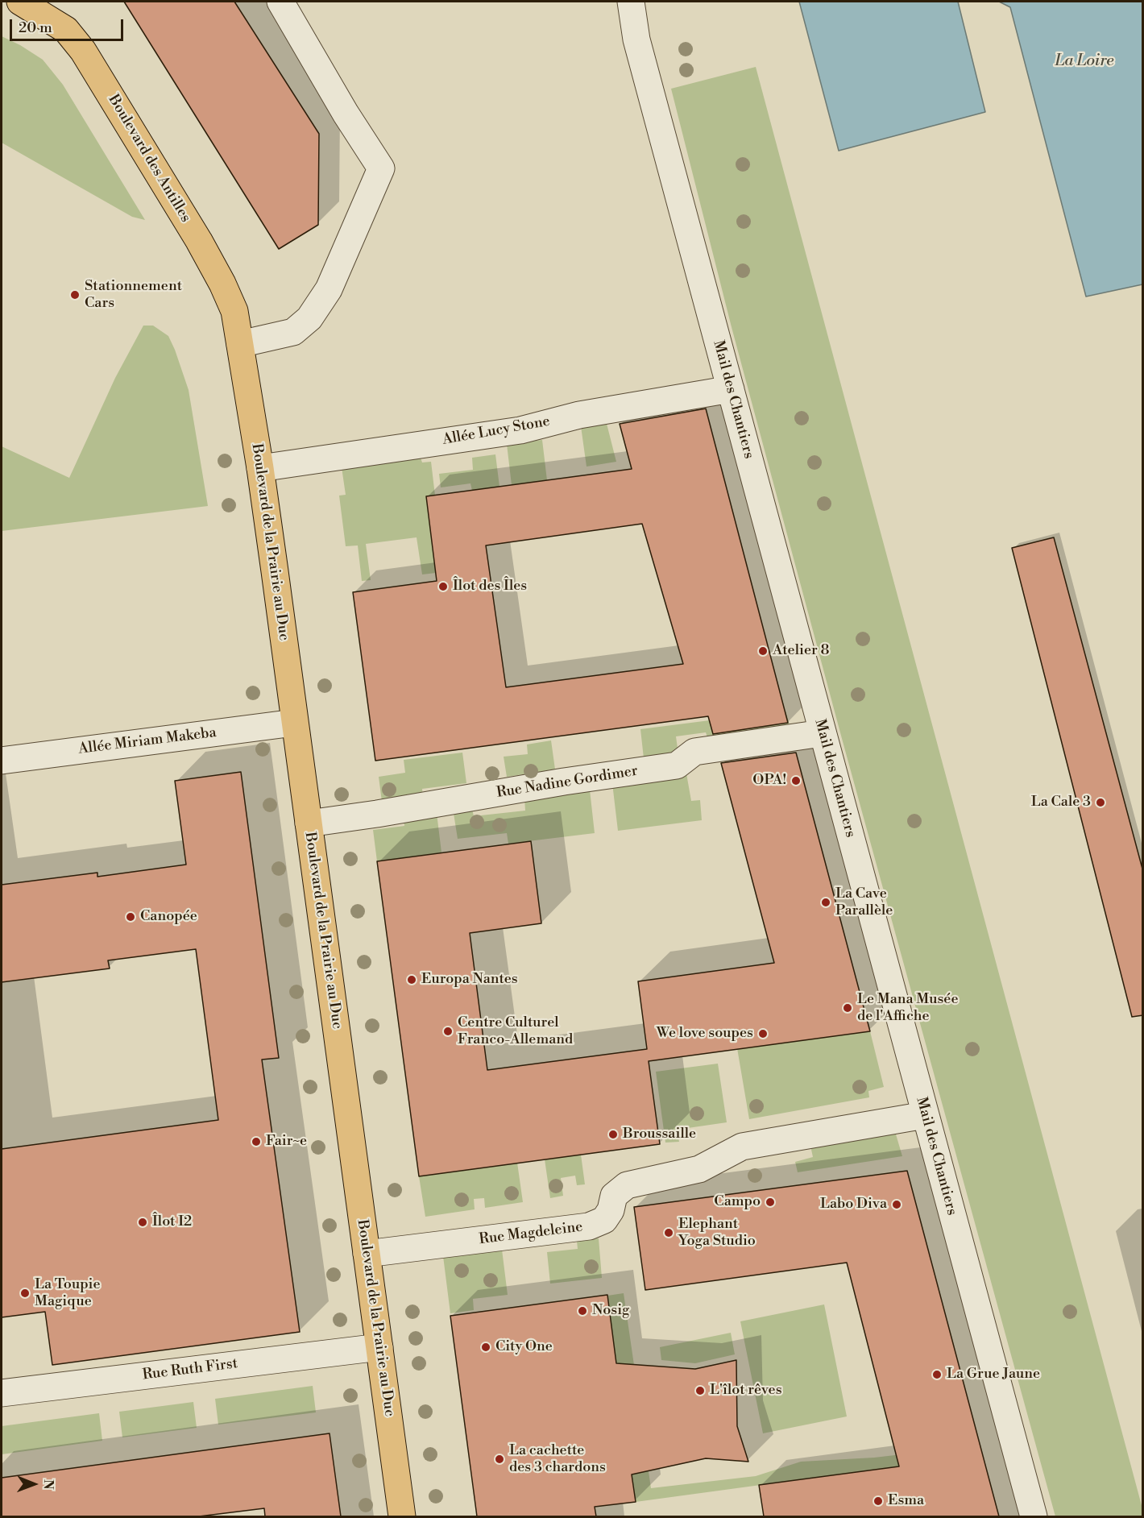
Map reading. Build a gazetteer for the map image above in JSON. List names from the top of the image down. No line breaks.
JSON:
{"streets":{"main road":["Boulevard des Antilles","Boulevard de la Prairie au Duc"],"street":["Mail des Chantiers","Allée Lucy Stone","Allée Miriam Makeba","Rue Nadine Gordimer","Rue Magdeleine","Rue Ruth First"]},"crossings":[["Boulevard des Antilles","Boulevard de la Prairie au Duc"],["Mail des Chantiers","Allée Lucy Stone"],["Mail des Chantiers","Rue Nadine Gordimer"],["Mail des Chantiers","Rue Magdeleine"],["Allée Lucy Stone","Boulevard de la Prairie au Duc"],["Boulevard de la Prairie au Duc","Allée Miriam Makeba"],["Boulevard de la Prairie au Duc","Rue Nadine Gordimer"],["Boulevard de la Prairie au Duc","Rue Magdeleine"],["Boulevard de la Prairie au Duc","Rue Ruth First"]],"water":["La Loire"],"places":["Stationnement Cars","Îlot des Îles","Atelier 8","OPA!","La Cale 3","La Cave Parallèle","Canopée","Europa Nantes","Le Mana Musée de l'Affiche","Centre Culturel Franco-Allemand","We love soupes","Broussaille","Fair~e","Campo","Labo Diva","Îlot I2","Elephant Yoga Studio","La Toupie Magique","Nosig","City One","La Grue Jaune","L'îlot rêves","La cachette des 3 chardons","Esma"],"scale_bar":"20 m","north":"right"}
